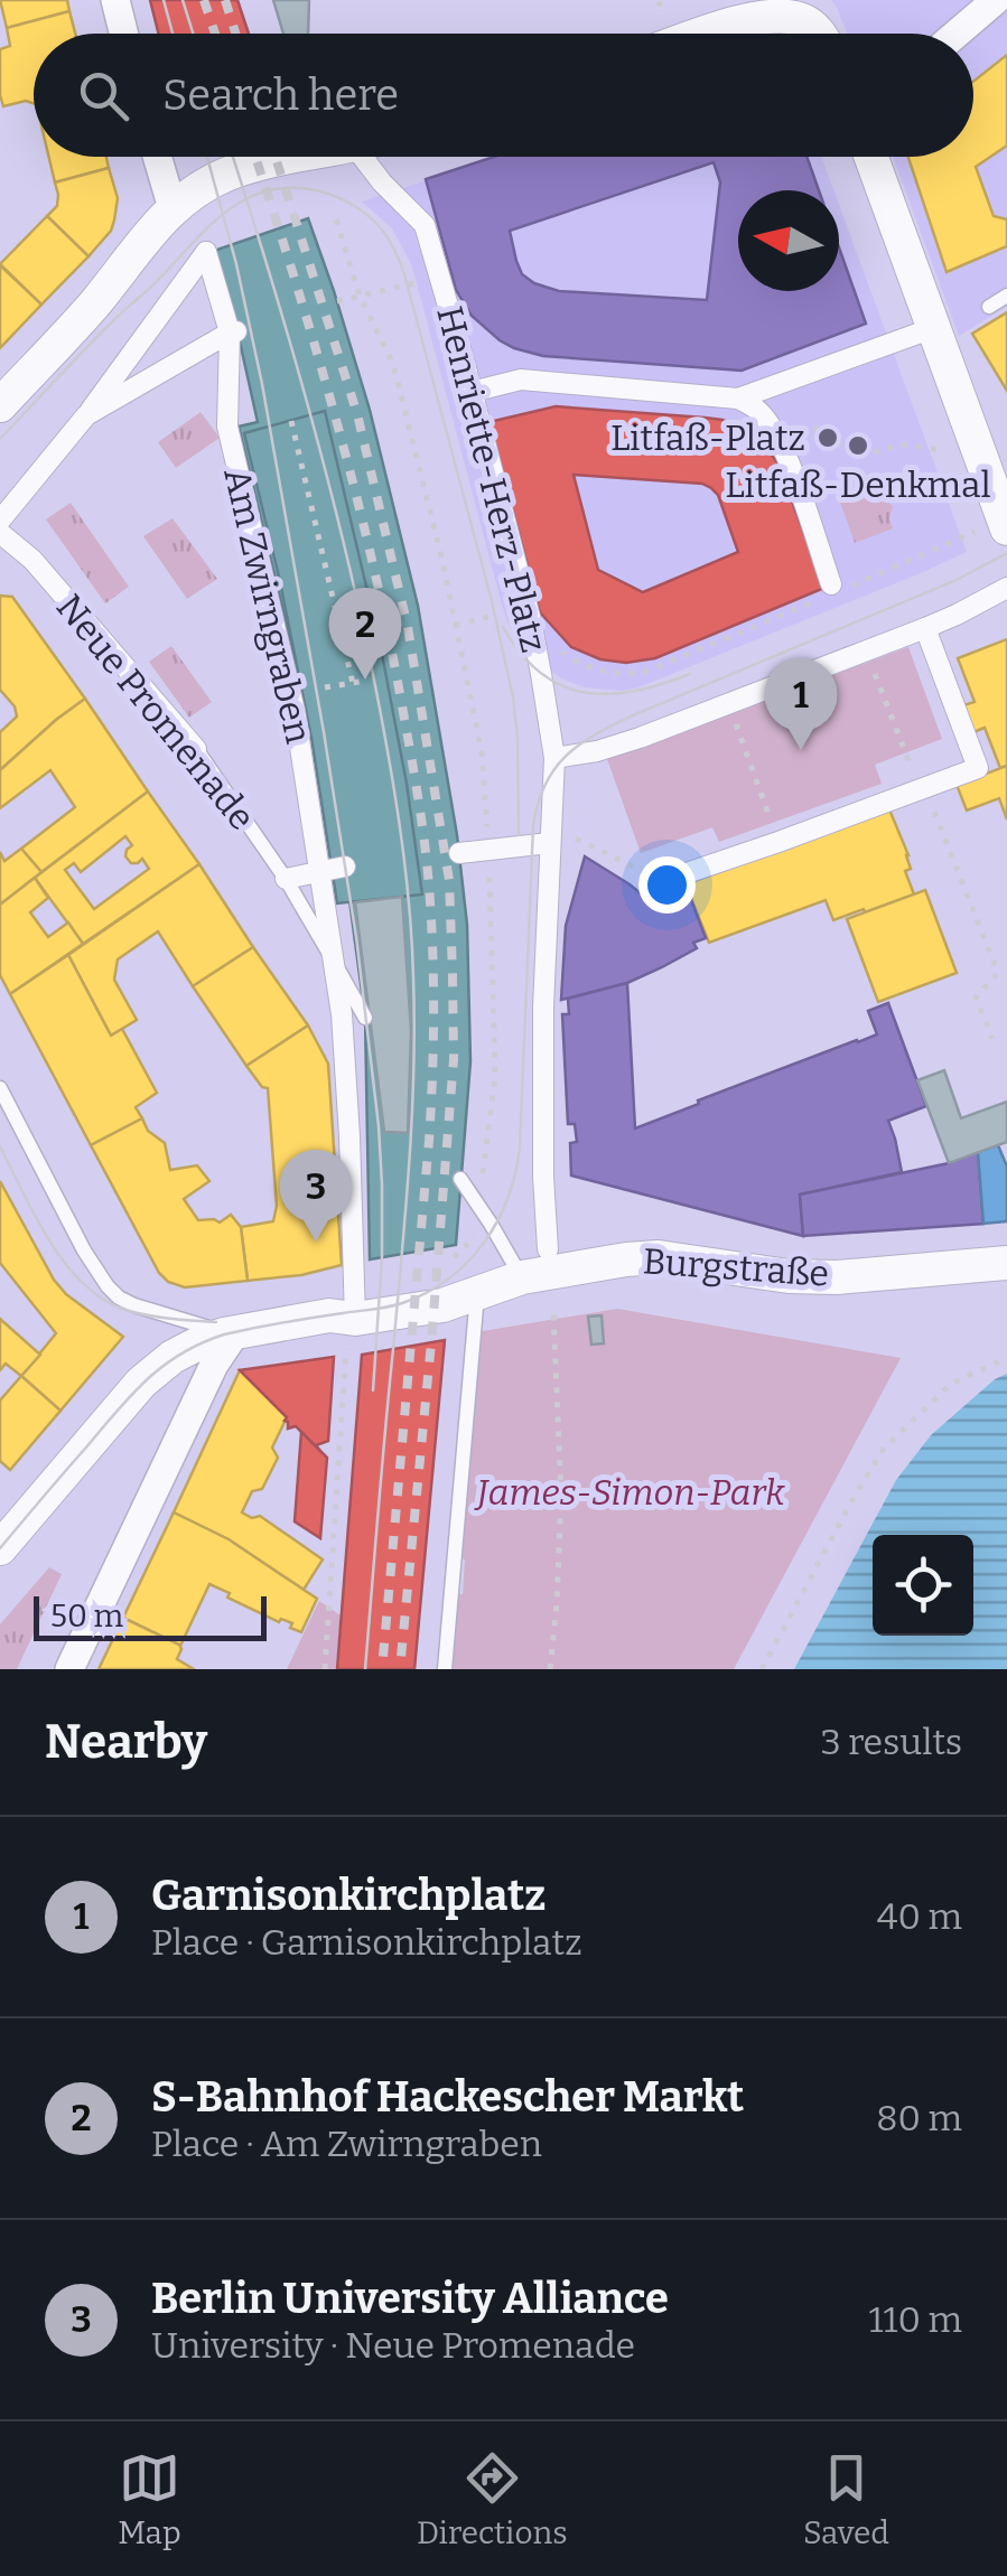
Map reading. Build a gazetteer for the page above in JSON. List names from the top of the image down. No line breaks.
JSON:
{"streets":{"street":["Henriette-Herz-Platz","Am Zwirngraben","Neue Promenade","Burgstraße"]},"crossings":[["Am Zwirngraben","Neue Promenade"],["Neue Promenade","Burgstraße"]],"parks":["James-Simon-Park"],"places":["Litfaß-Platz","Litfaß-Denkmal"],"scale_bar":"50 m","north":"left","page":{"search":"Search here","pins":["2","1","3"],"scale":"50 m","heading":["Nearby","3 results"],"list":[{"mark":"1","name":"Garnisonkirchplatz","note":"Place · Garnisonkirchplatz","value":"40 m"},{"mark":"2","name":"S-Bahnhof Hackescher Markt","note":"Place · Am Zwirngraben","value":"80 m"},{"mark":"3","name":"Berlin University Alliance","note":"University · Neue Promenade","value":"110 m"}],"nav":["Map","Directions","Saved"]}}
